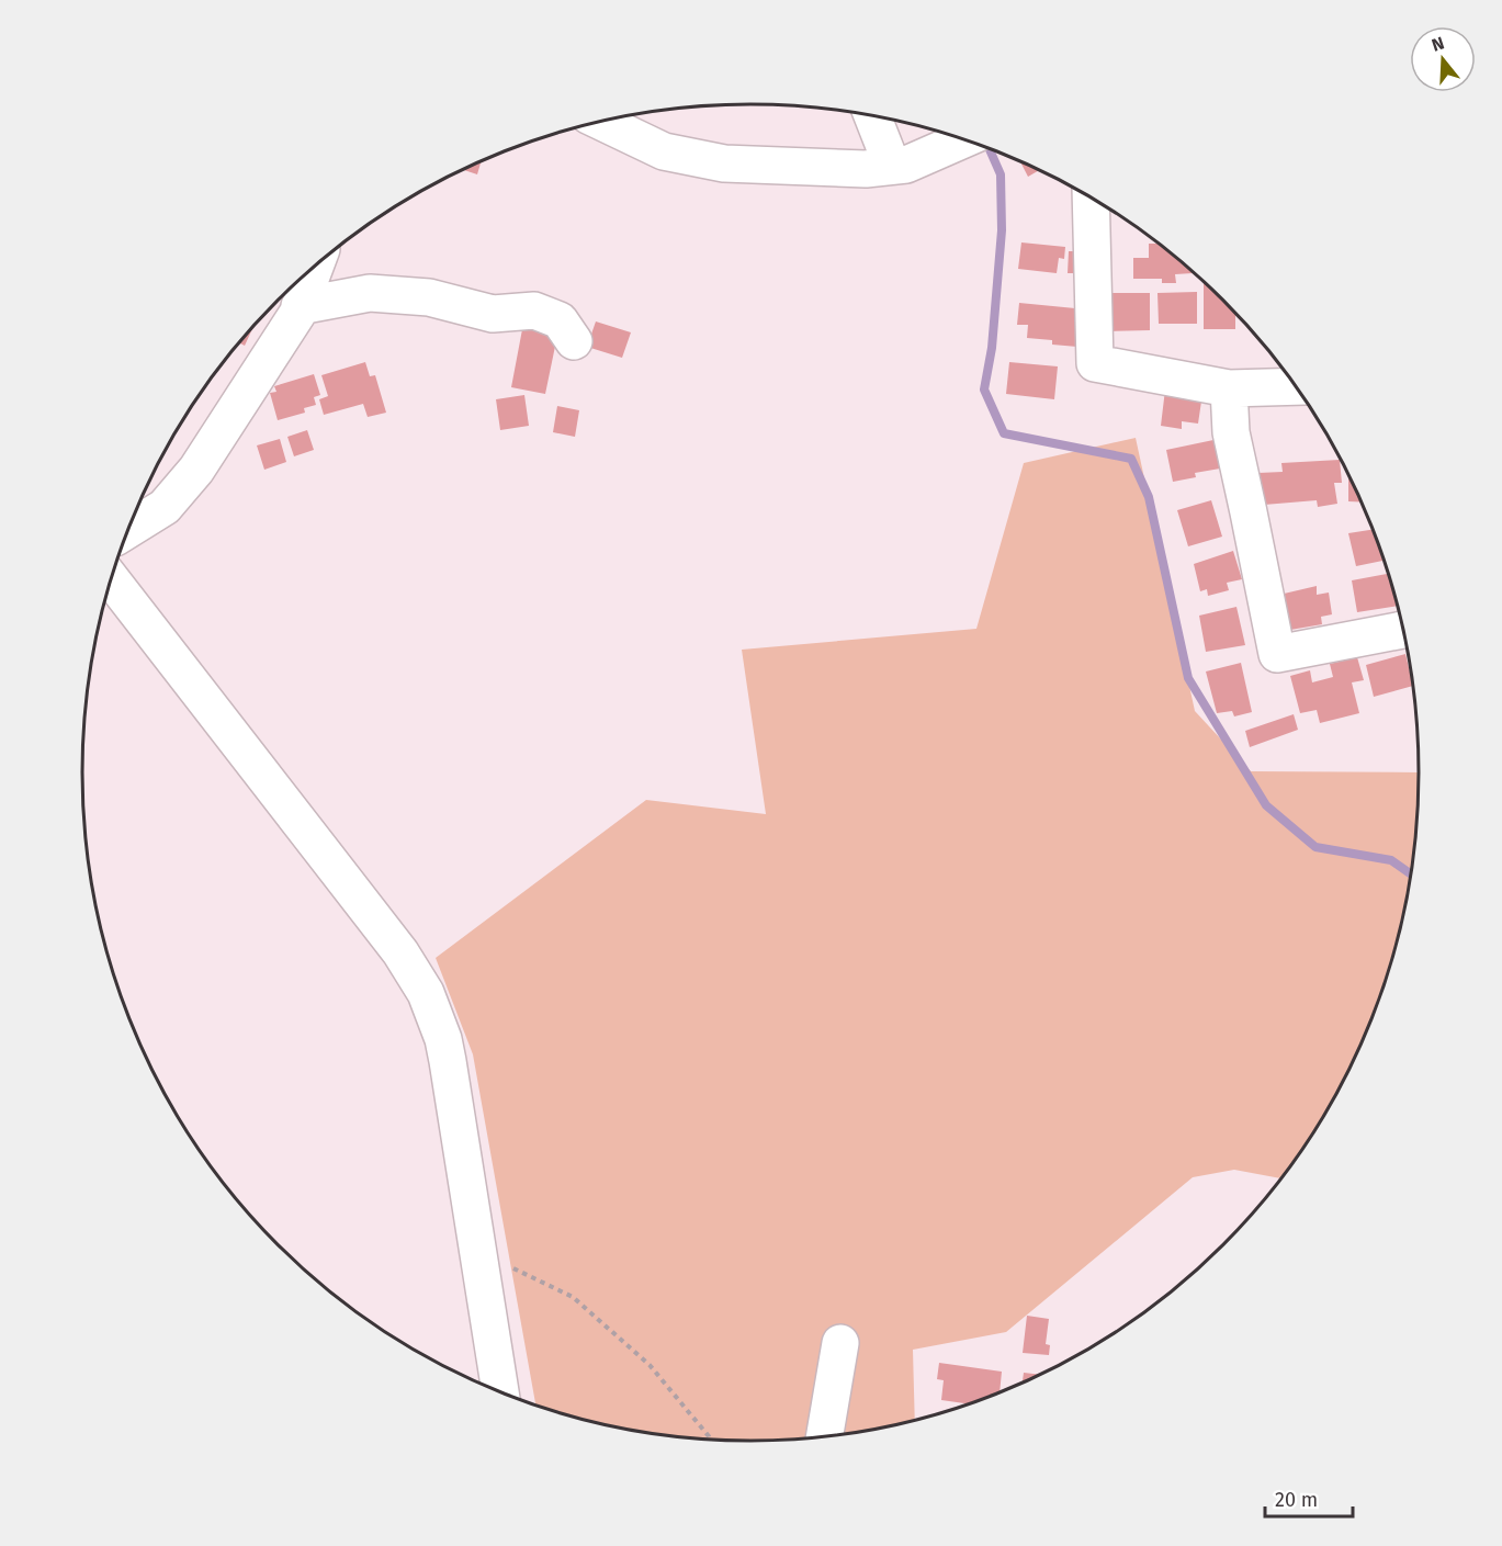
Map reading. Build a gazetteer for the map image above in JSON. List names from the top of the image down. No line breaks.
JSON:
{"scale_bar":"20 m","north":"top"}
